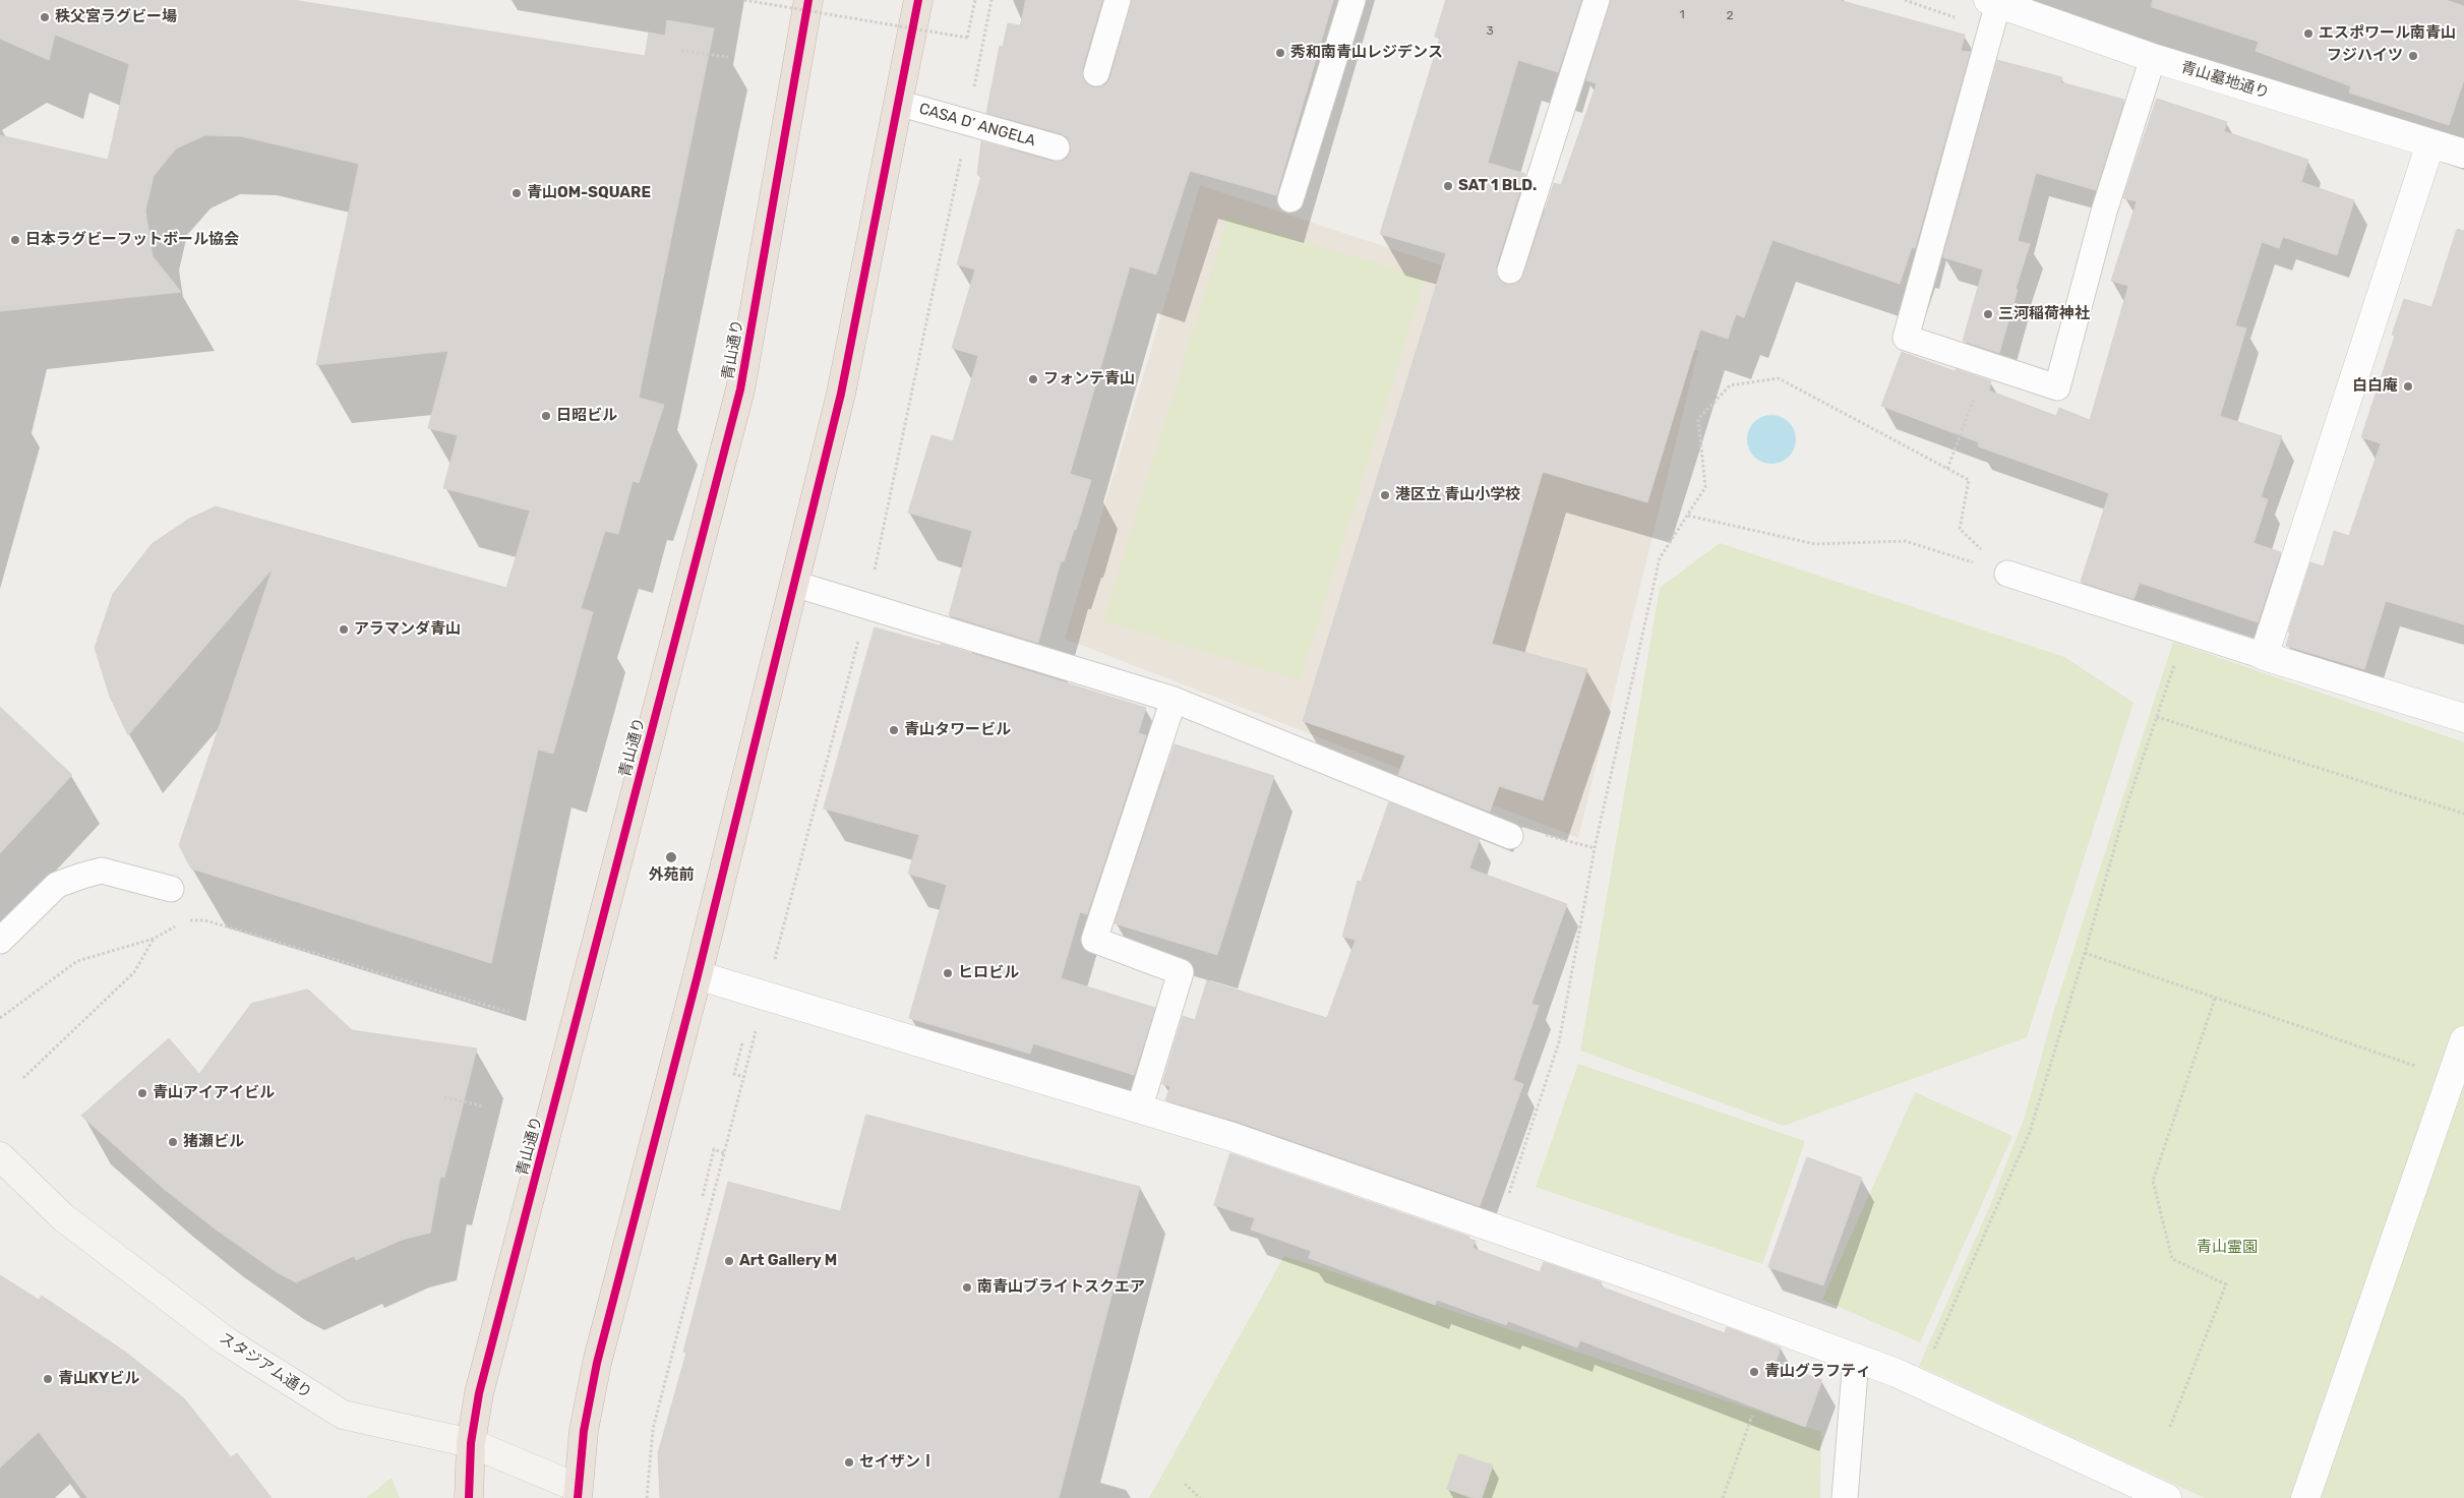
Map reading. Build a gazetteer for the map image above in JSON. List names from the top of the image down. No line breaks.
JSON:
{"streets":{"highway":["青山通り"],"street":["青山墓地通り","スタジアム通り"],"lane":["CASA D’ ANGELA"]},"crossings":[["青山通り","スタジアム通り"]],"parks":["青山霊園"],"places":["秩父宮ラグビー場","エスポワール南青山","秀和南青山レジデンス","フジハイツ","SAT 1 BLD.","青山OM-SQUARE","日本ラグビーフットボール協会","三河稲荷神社","フォンテ青山","白白庵","日昭ビル","港区立 青山小学校","アラマンダ青山","青山タワービル","外苑前","ヒロビル","青山アイアイビル","猪瀬ビル","Art Gallery M","南青山ブライトスクエア","青山グラフティ","青山KYビル","セイザンⅠ"],"house_numbers":["1","2","3"]}
